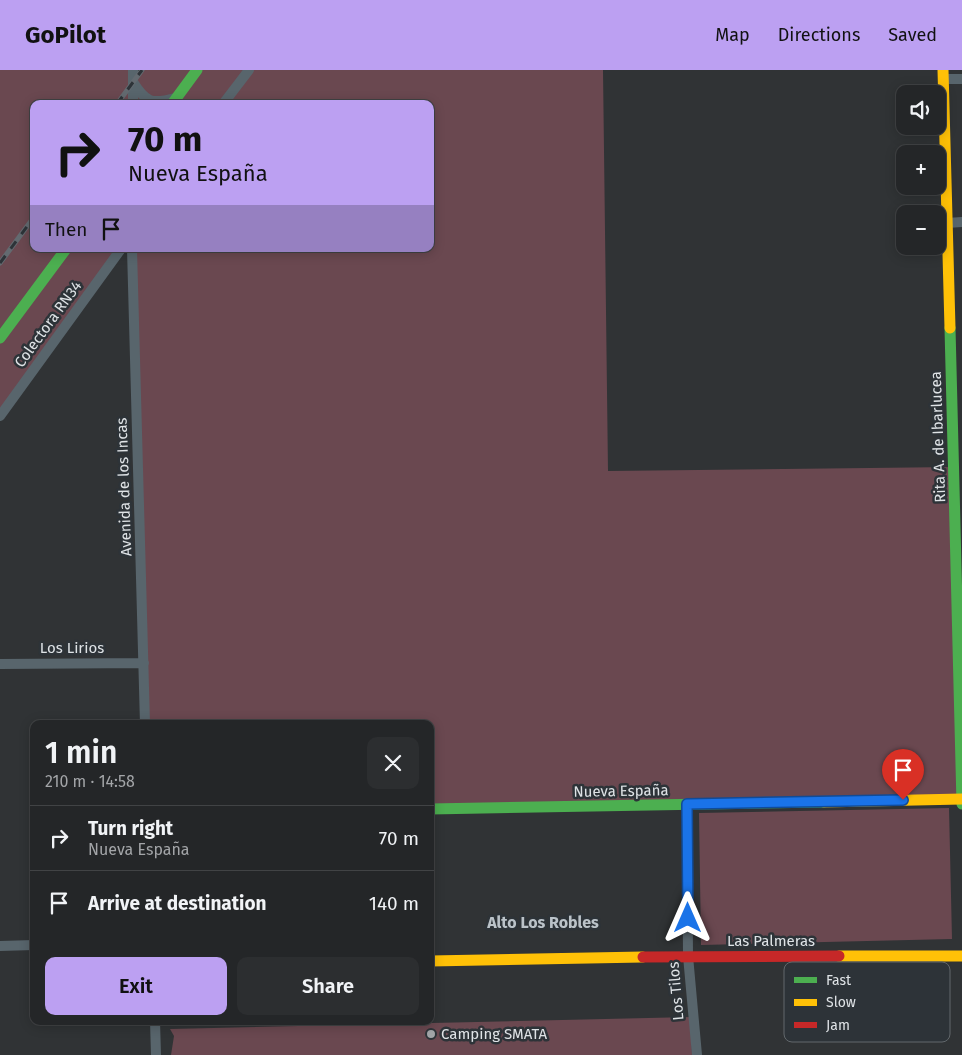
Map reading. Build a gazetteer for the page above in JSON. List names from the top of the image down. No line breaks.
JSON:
{"streets":{"main road":["Rita A. de Ibarlucea","Nueva España","Las Palmeras"],"street":["Colectora RN34","Avenida de los Incas","Los Lirios","Los Tilos"]},"crossings":[["Rita A. de Ibarlucea","Nueva España"],["Avenida de los Incas","Los Lirios"],["Nueva España","Los Tilos"],["Las Palmeras","Los Tilos"]],"districts":["Alto Los Robles"],"places":["Camping SMATA"],"legend":["Fast","Slow","Jam"],"page":{"header":"GoPilot","nav":["Map","Directions","Saved"],"map_buttons":["+","−"],"turn":["70 m","Nueva España"],"then":"Then","heading":["1 min","210 m · 14:58"],"list":[{"name":"Turn right","note":"Nueva España","value":"70 m"},{"name":"Arrive at destination","value":"140 m"}],"buttons":["Exit","Share"]}}
